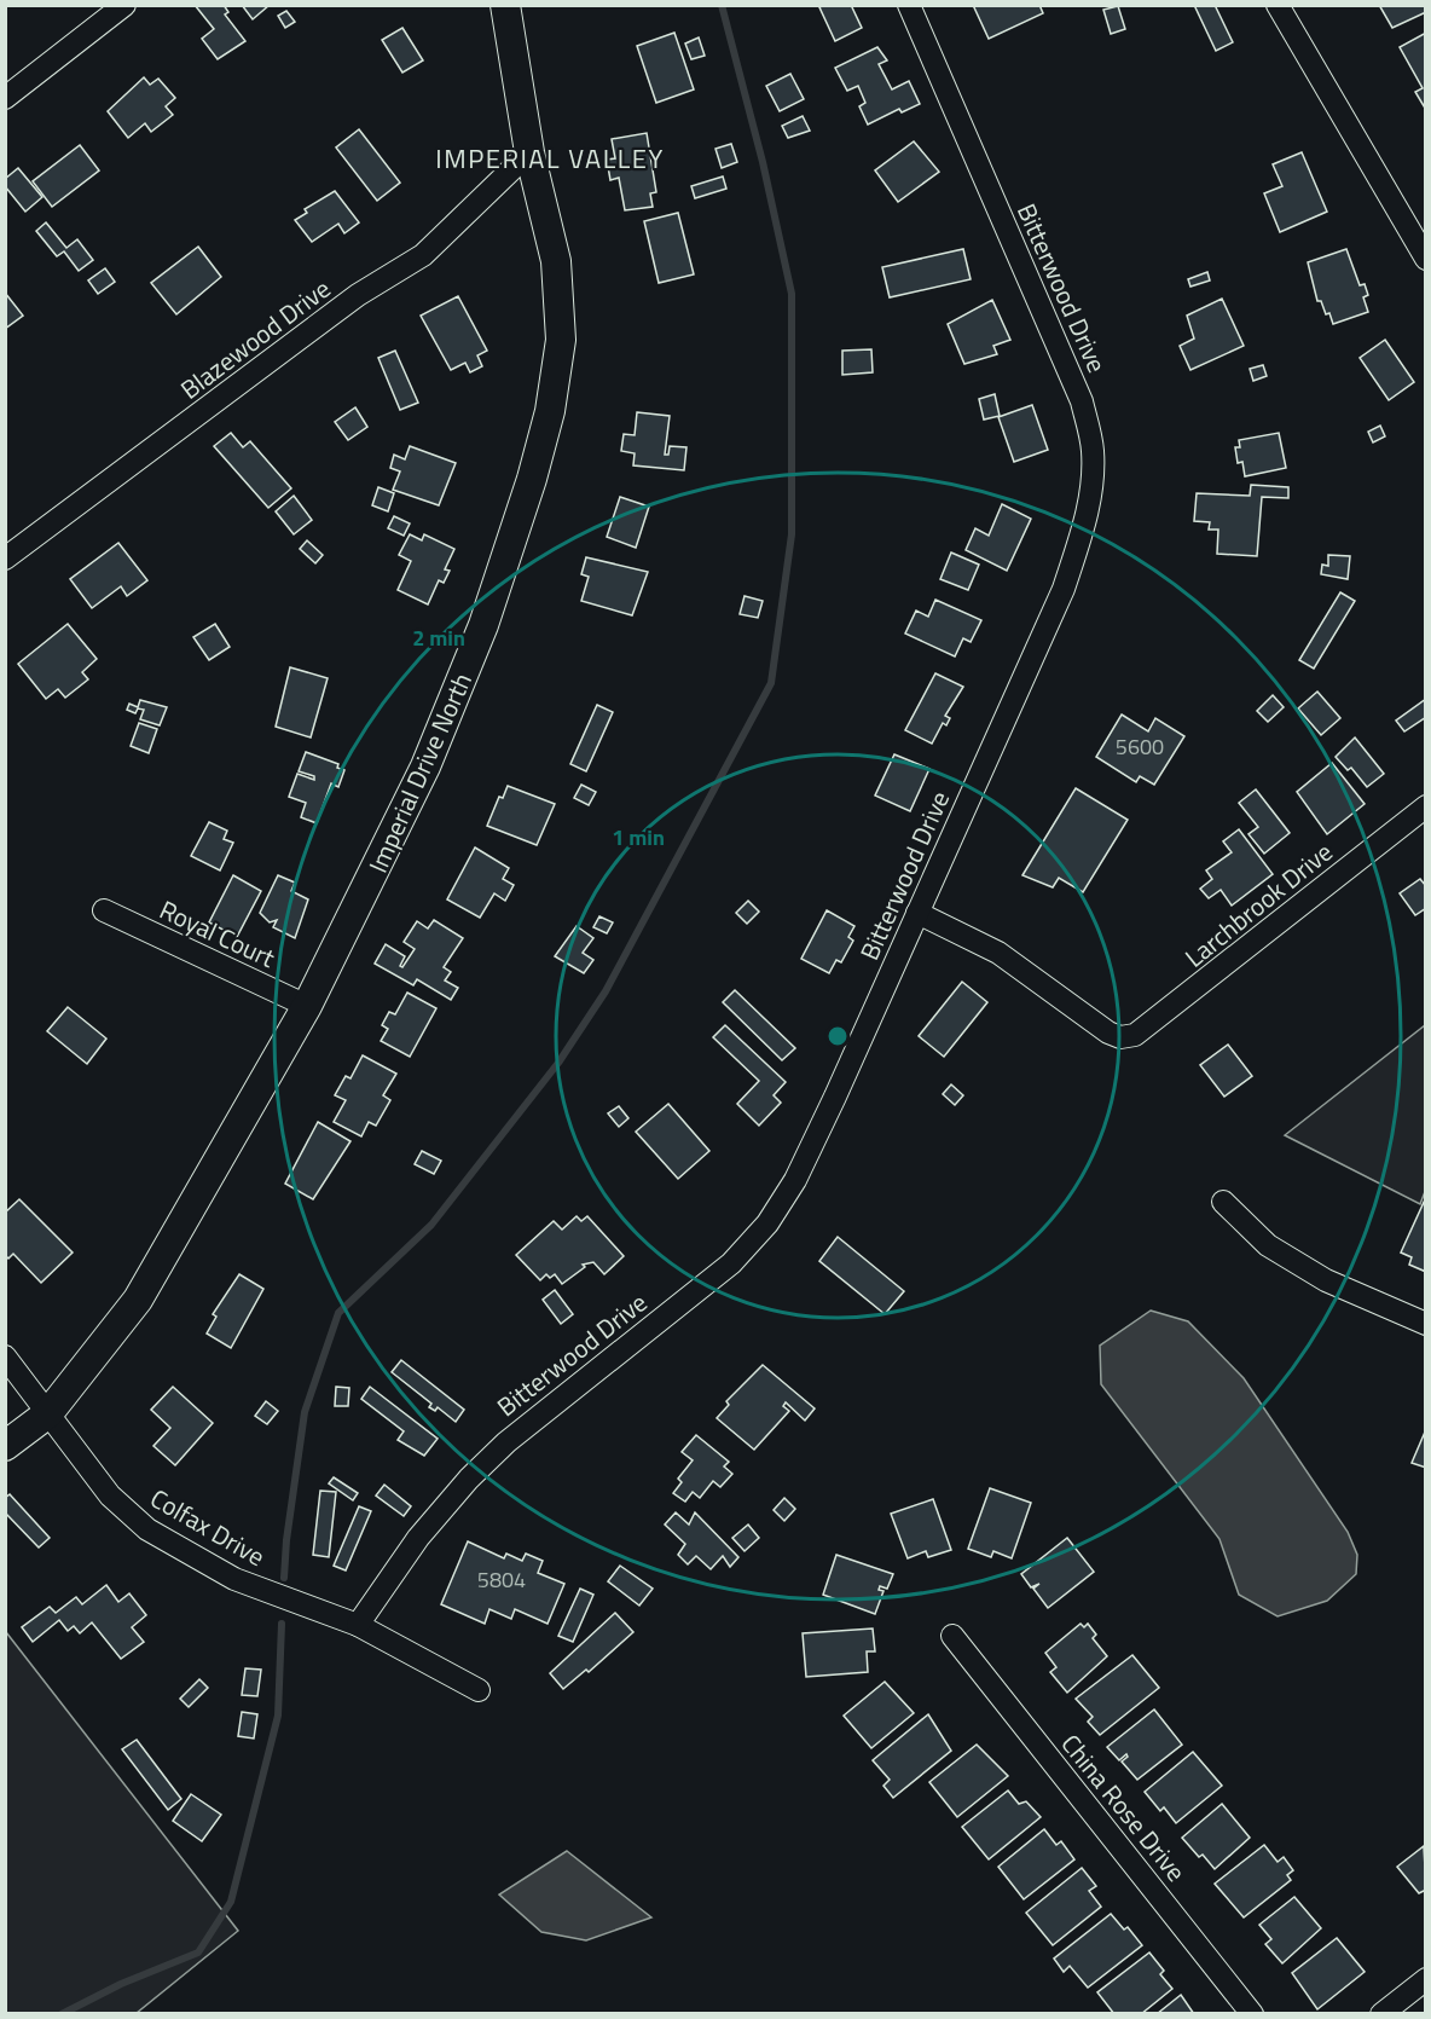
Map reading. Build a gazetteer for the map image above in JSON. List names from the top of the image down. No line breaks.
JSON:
{"streets":{"street":["Bitterwood Drive","Blazewood Drive","Imperial Drive North","Larchbrook Drive","Royal Court","Colfax Drive","China Rose Drive"]},"crossings":[["Bitterwood Drive","Larchbrook Drive"],["Bitterwood Drive","Colfax Drive"],["Blazewood Drive","Imperial Drive North"],["Imperial Drive North","Royal Court"],["Imperial Drive North","Colfax Drive"]],"districts":["IMPERIAL VALLEY"],"house_numbers":["5600","5804"],"rings":["2 min","1 min"]}
